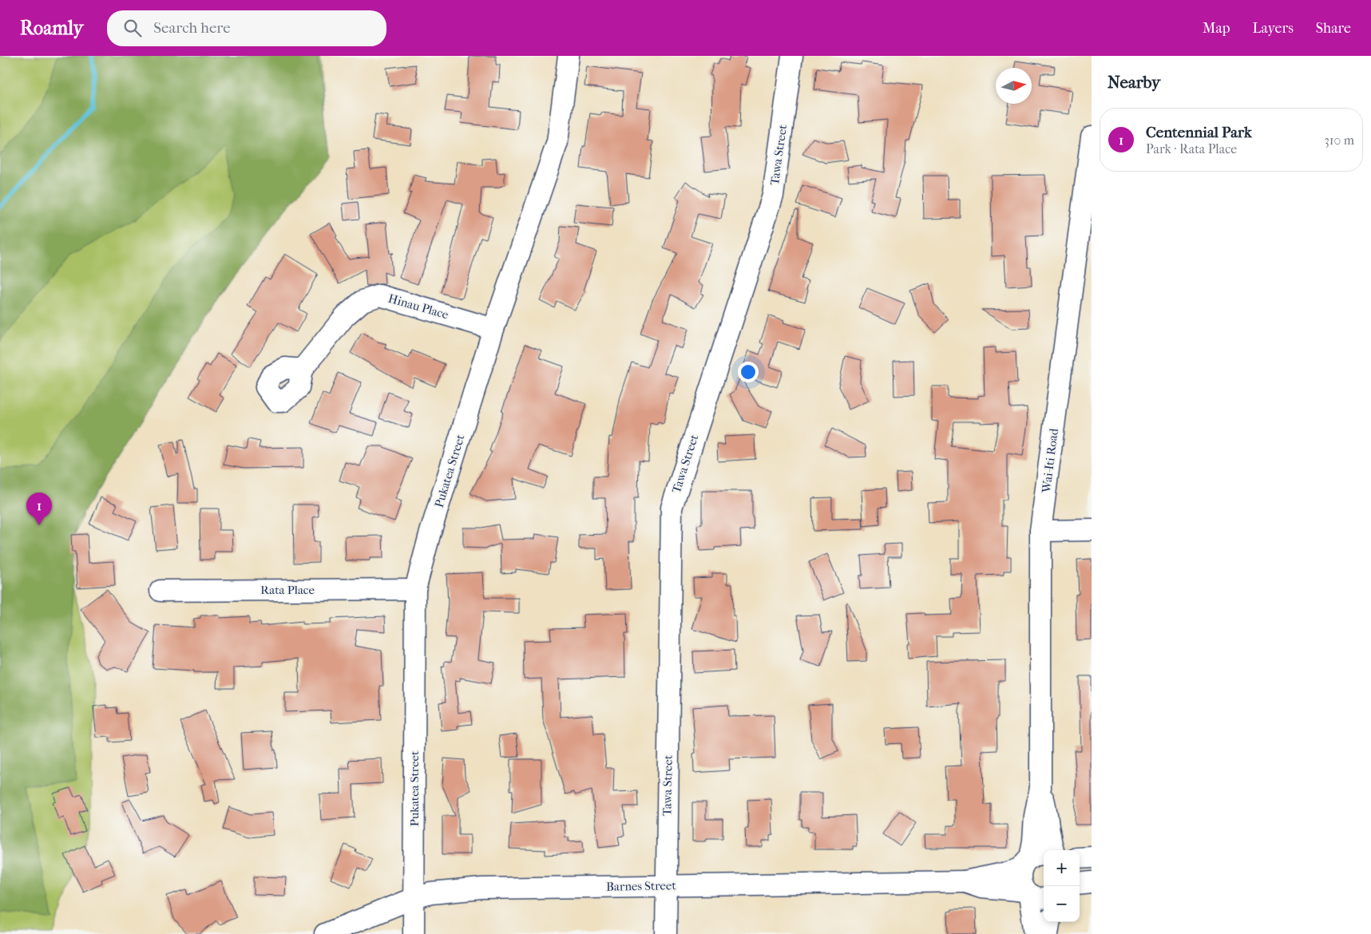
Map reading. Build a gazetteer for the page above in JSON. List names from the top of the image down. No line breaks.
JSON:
{"streets":{"street":["Tawa Street","Hinau Place","Wai-Iti Road","Pukatea Street","Rata Place","Barnes Street"]},"crossings":[["Tawa Street","Barnes Street"],["Hinau Place","Pukatea Street"],["Wai-Iti Road","Barnes Street"],["Pukatea Street","Rata Place"],["Pukatea Street","Barnes Street"]],"north":"right","page":{"header":"Roamly","search":"Search here","nav":["Map","Layers","Share"],"heading":"Nearby","list":[{"mark":"1","name":"Centennial Park","note":"Park · Rata Place","value":"310 m"}],"pins":"1","map_buttons":["+","−"]}}
